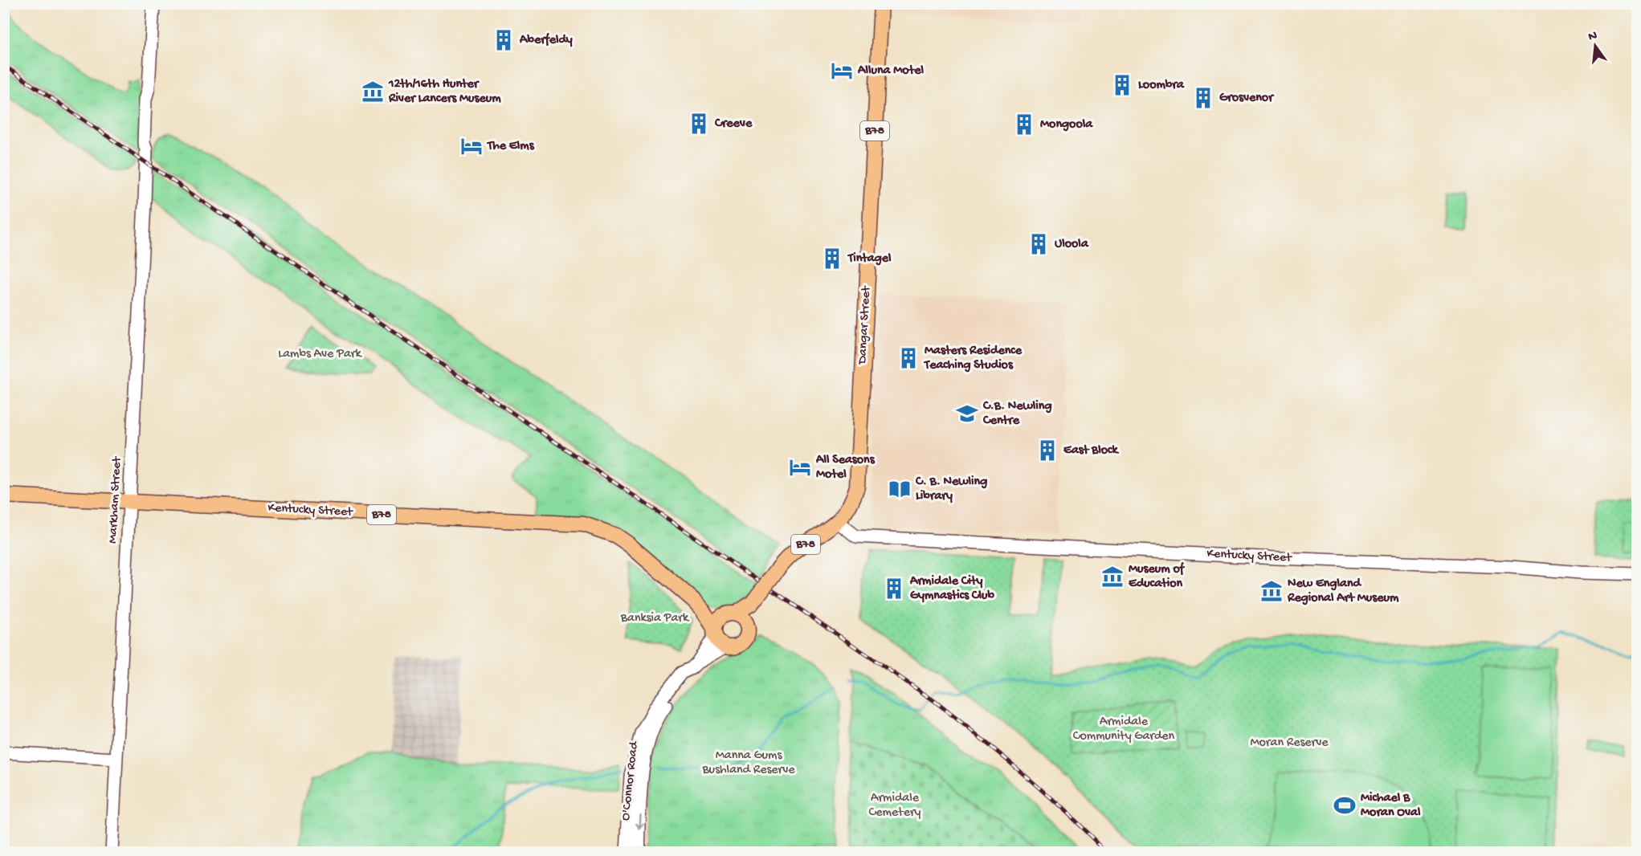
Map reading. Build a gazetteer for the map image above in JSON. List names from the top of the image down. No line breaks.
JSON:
{"streets":{"main road":["B78","Dangar Street","Kentucky Street"],"street":["Markham Street","O'Connor Road"]},"crossings":[["B78","Dangar Street"],["B78","Kentucky Street"],["B78","O'Connor Road"],["Dangar Street","Kentucky Street"],["Dangar Street","O'Connor Road"],["Markham Street","Kentucky Street"],["Kentucky Street","O'Connor Road"]],"parks":["Lambs Ave Park","Banksia Park","Armidale Community Garden","Moran Reserve","Manna Gums Bushland Reserve","Armidale Cemetery"],"places":{"building":["Aberfeldy","Loombra","Grosvenor","Creeve","Mongoola","Uloola","Tintagel","Masters Residence Teaching Studios","East Block","Armidale City Gymnastics Club"],"hotel":["Alluna Motel","The Elms","All Seasons Motel"],"museum":["12th/16th Hunter River Lancers Museum","Museum of Education","New England Regional Art Museum"],"school or university":["C.B. Newling Centre"],"library":["C. B. Newling Library"],"sports":["Michael B Moran Oval"]},"north":"top"}
